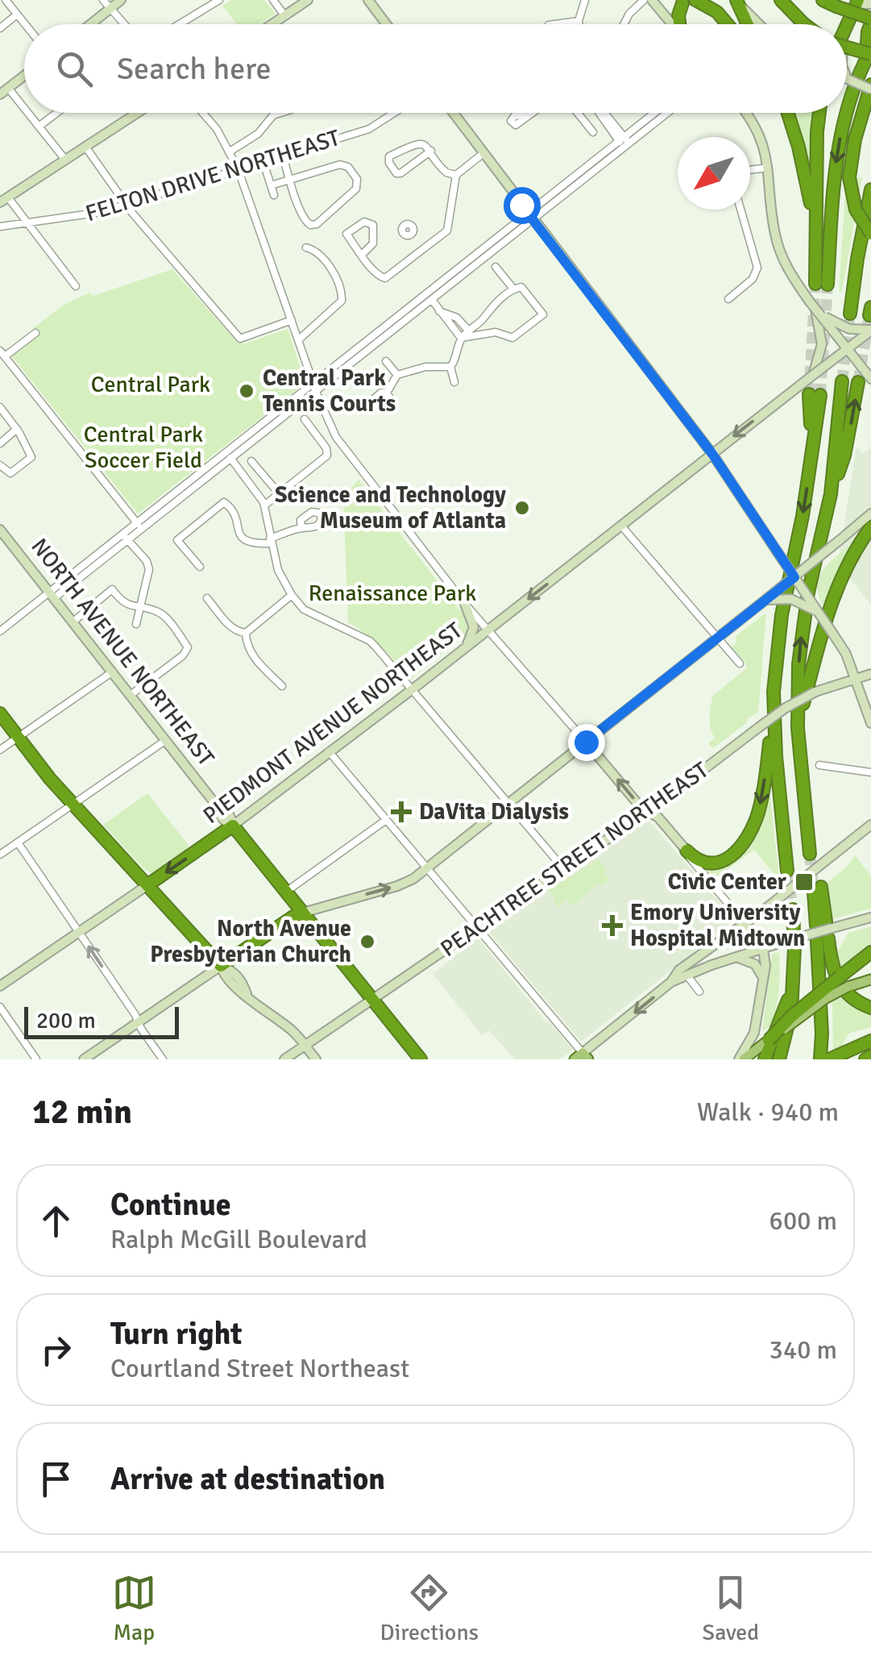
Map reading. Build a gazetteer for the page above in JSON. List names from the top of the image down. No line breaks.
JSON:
{"streets":{"highway":["NORTH AVENUE NORTHEAST","PIEDMONT AVENUE NORTHEAST"],"main road":["PEACHTREE STREET NORTHEAST"],"street":["FELTON DRIVE NORTHEAST"]},"crossings":[["NORTH AVENUE NORTHEAST","PIEDMONT AVENUE NORTHEAST"],["NORTH AVENUE NORTHEAST","PEACHTREE STREET NORTHEAST"]],"one_way":["PIEDMONT AVENUE NORTHEAST"],"parks":["Central Park","Central Park Soccer Field","Renaissance Park"],"places":{"other":["Central Park Tennis Courts","Science and Technology Museum of Atlanta","North Avenue Presbyterian Church"],"health":["DaVita Dialysis","Emory University Hospital Midtown"],"transit":["Civic Center"]},"scale_bar":"200 m","north":"bottom left","page":{"search":"Search here","scale":"200 m","heading":["12 min","Walk · 940 m"],"list":[["Continue","Ralph McGill Boulevard","600 m"],["Turn right","Courtland Street Northeast","340 m"],"Arrive at destination"],"nav":["Map","Directions","Saved"]}}
